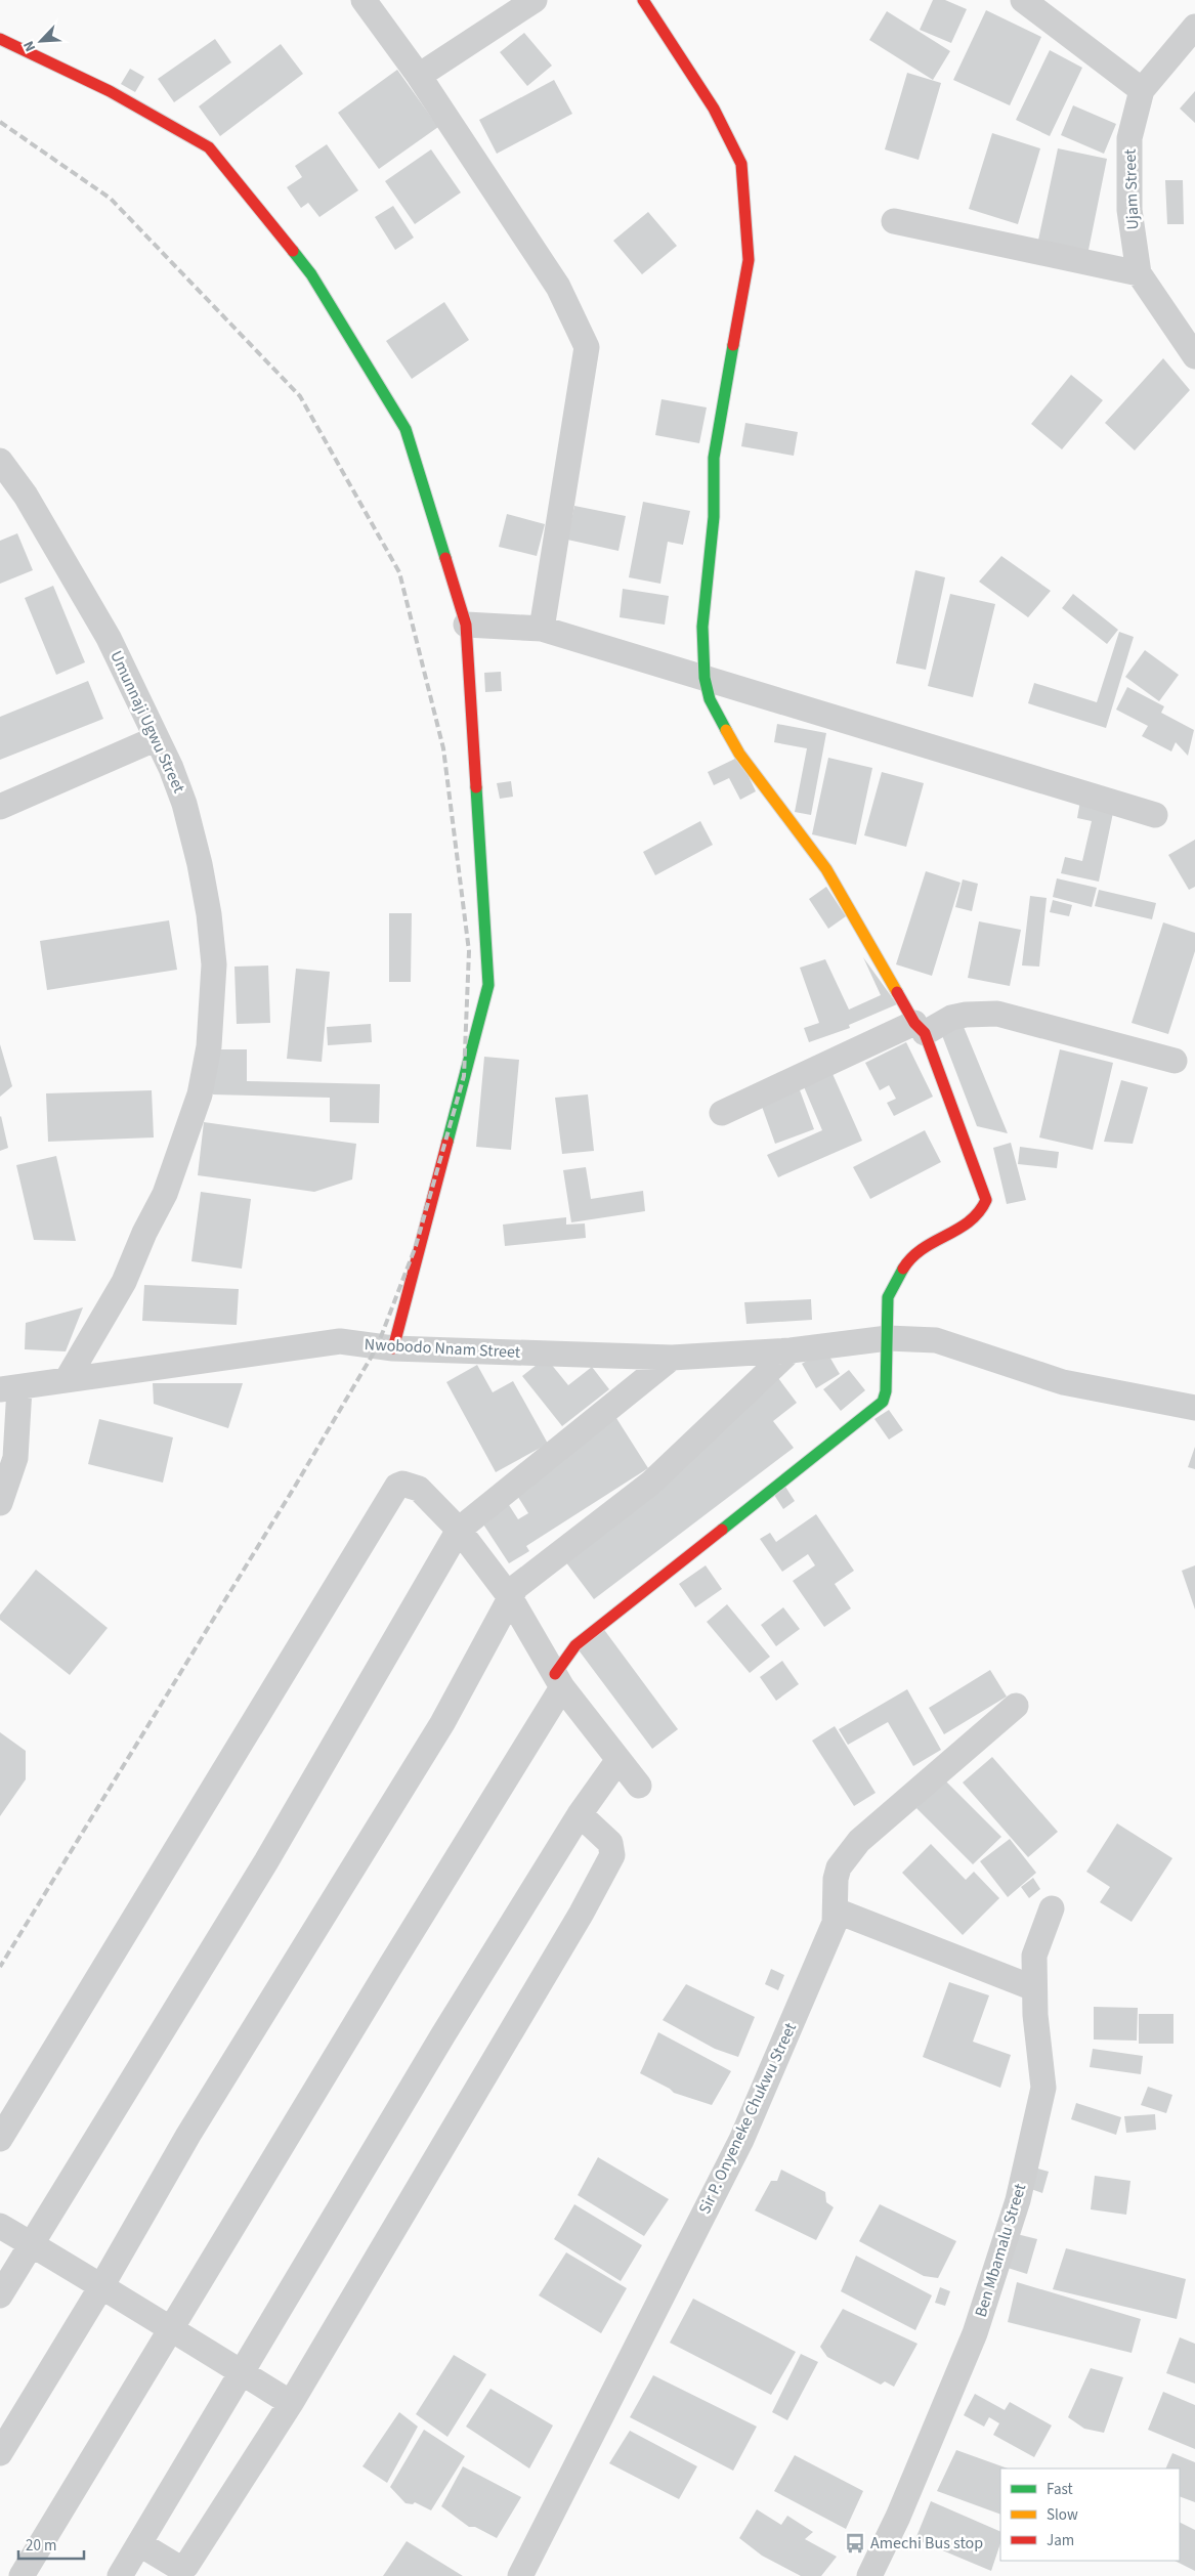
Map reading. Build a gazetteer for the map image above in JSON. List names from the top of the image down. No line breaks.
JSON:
{"streets":{"street":["Ujam Street","Umunnaji Ugwu Street","Nwobodo Nnam Street","Sir P. Onyeneke Chukwu Street","Ben Mbamalu Street"]},"crossings":[["Umunnaji Ugwu Street","Nwobodo Nnam Street"]],"places":{"bus stop":["Amechi Bus stop"]},"legend":["Fast","Slow","Jam"],"scale_bar":"20 m","north":"bottom left"}
